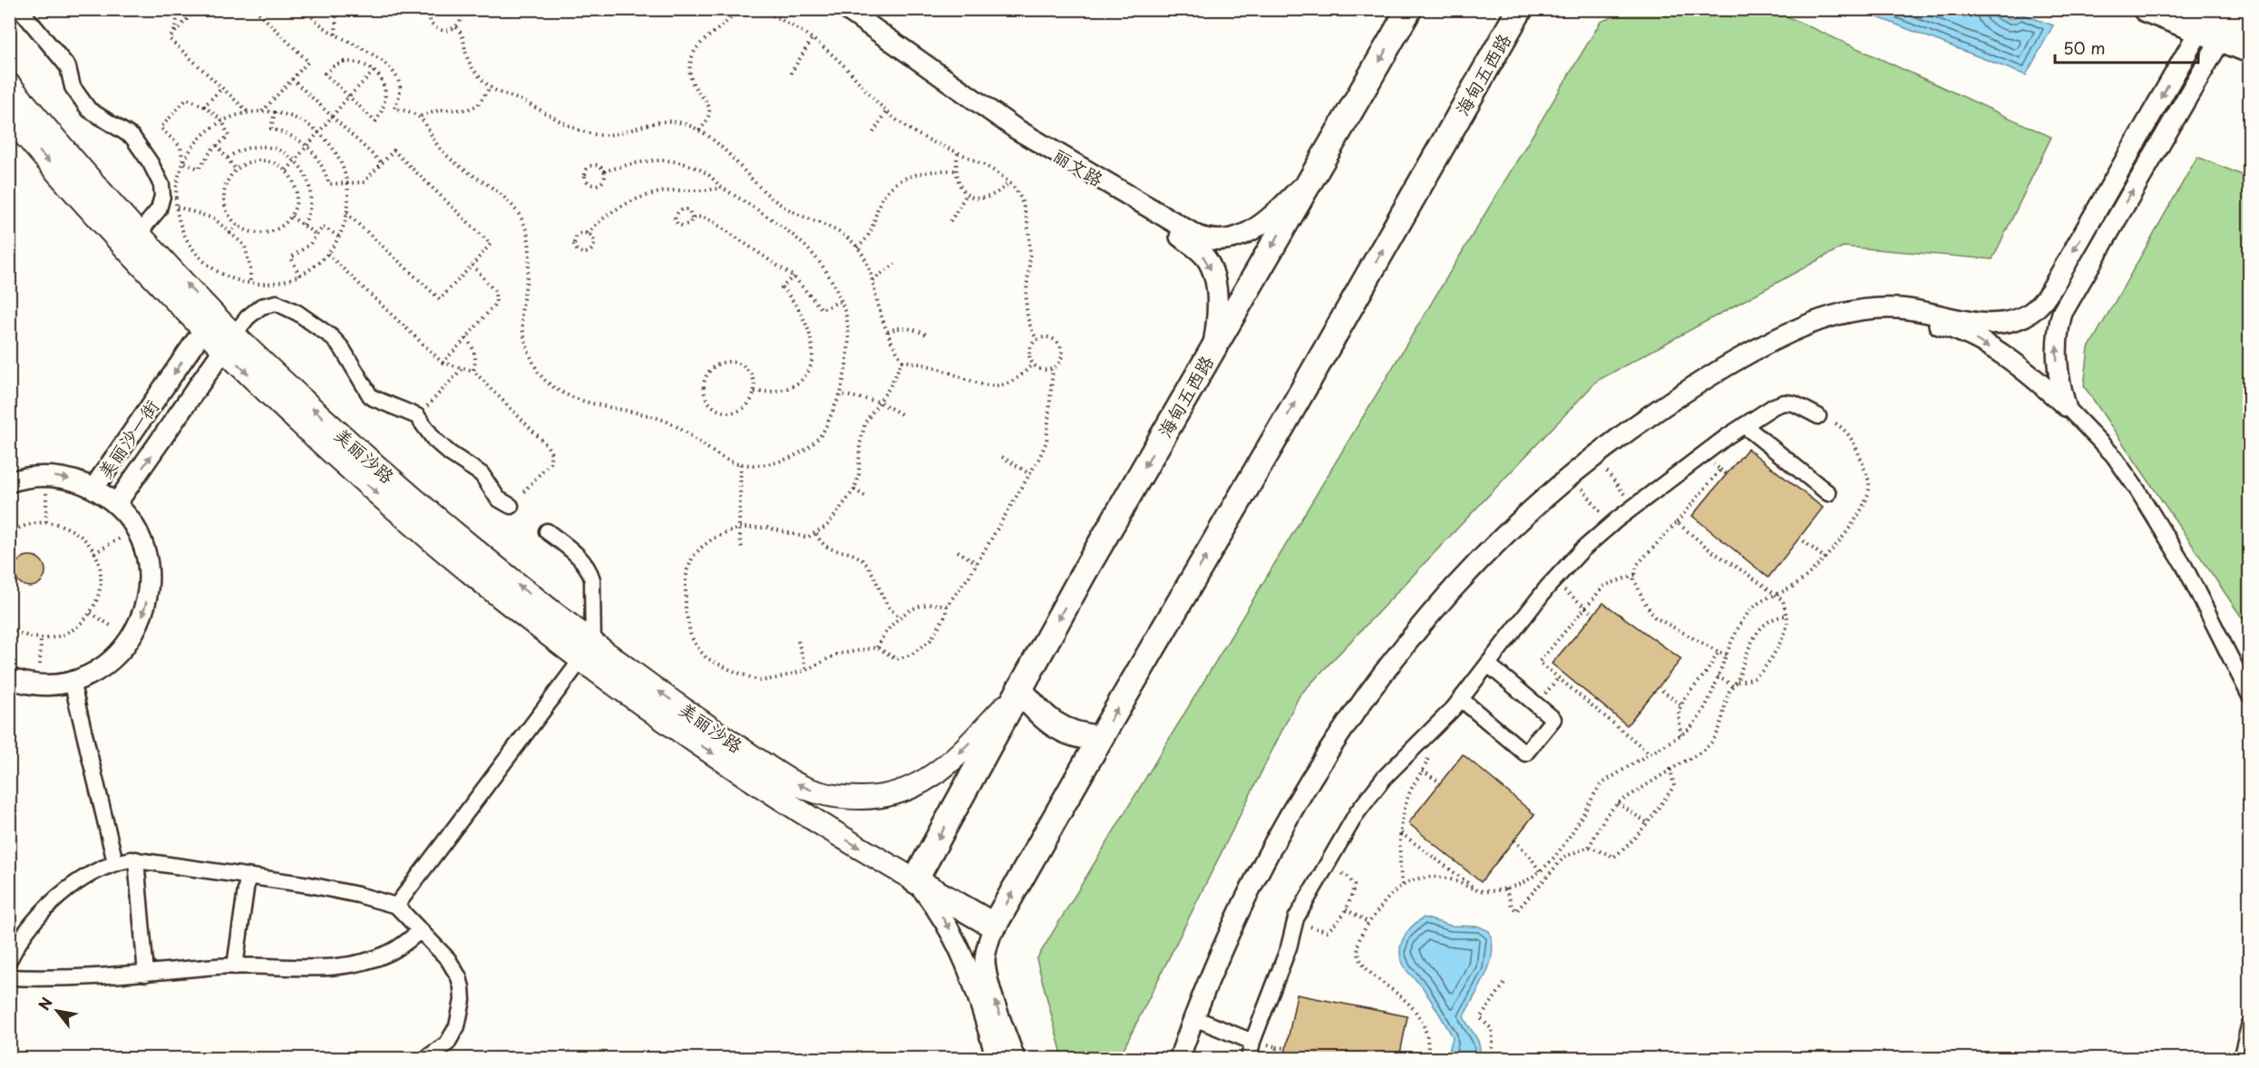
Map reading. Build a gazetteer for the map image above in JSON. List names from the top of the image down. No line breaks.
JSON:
{"streets":{"main road":["海甸五西路","美丽沙路"],"street":["丽文路","美丽沙一街"]},"crossings":[["海甸五西路","丽文路"],["美丽沙一街","美丽沙路"]],"one_way":["丽文路"],"scale_bar":"50 m","north":"top left"}
